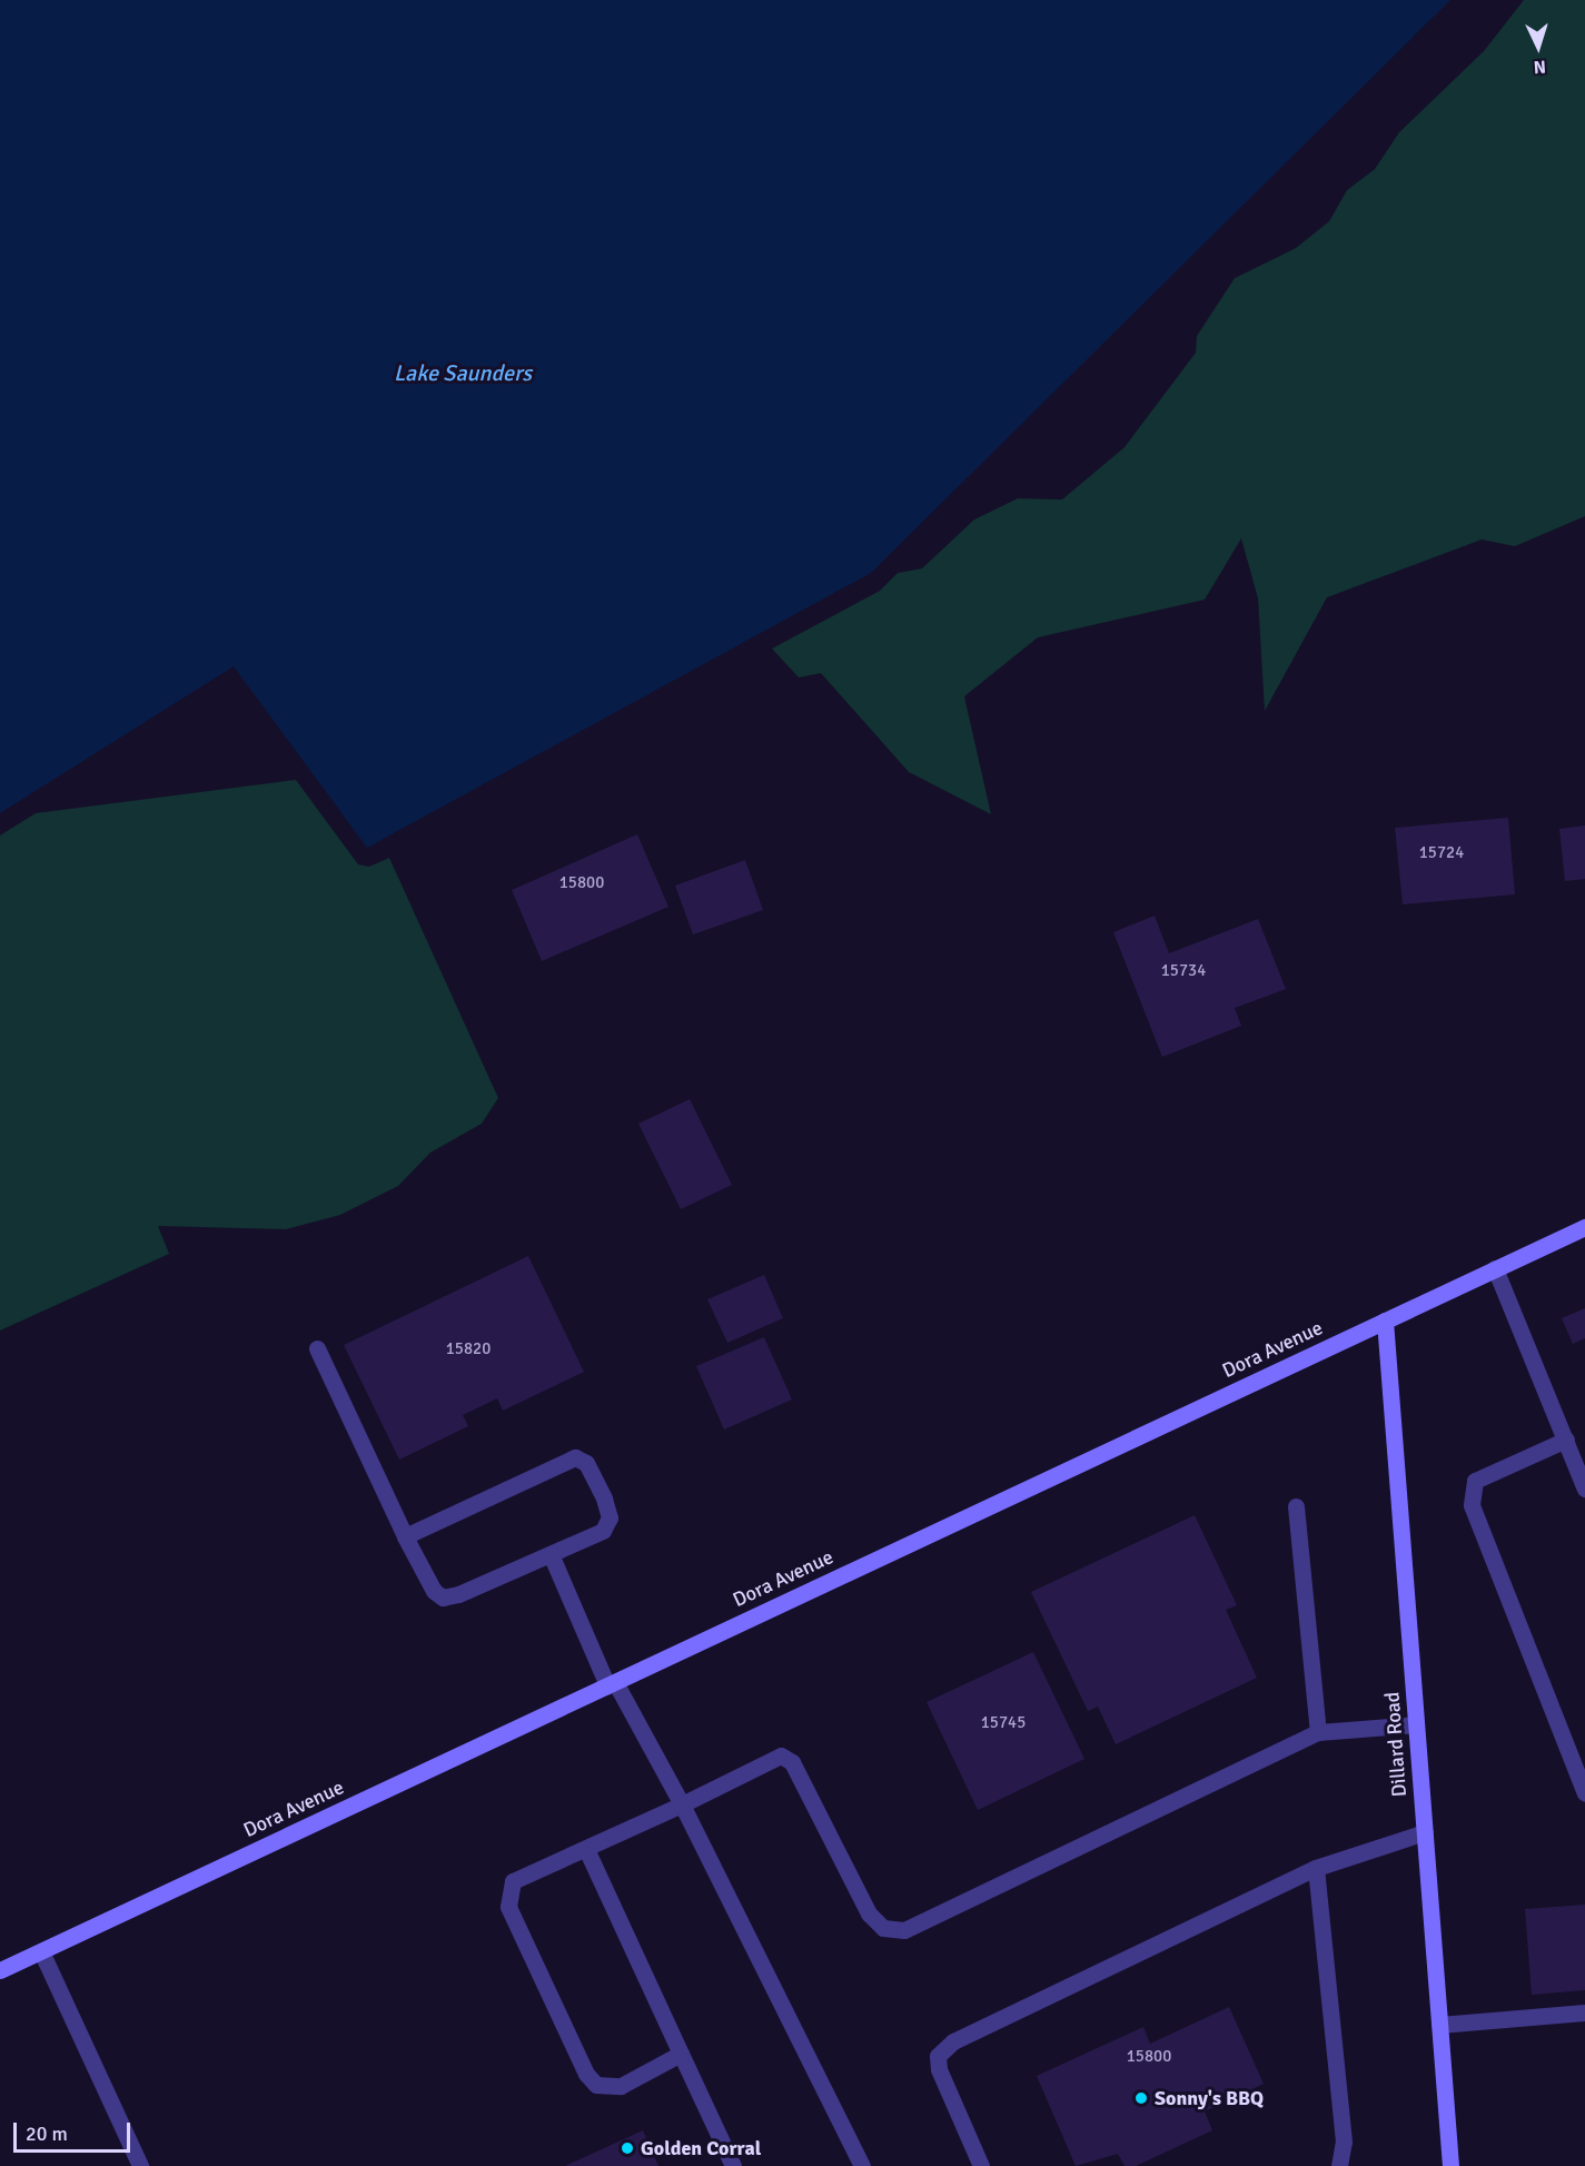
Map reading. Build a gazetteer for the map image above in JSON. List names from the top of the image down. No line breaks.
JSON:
{"streets":{"street":["Dora Avenue","Dillard Road"]},"crossings":[["Dora Avenue","Dillard Road"]],"water":["Lake Saunders"],"places":["Sonny's BBQ","Golden Corral"],"house_numbers":["15724","15800","15734","15820","15745","15800"],"scale_bar":"20 m","north":"bottom"}
